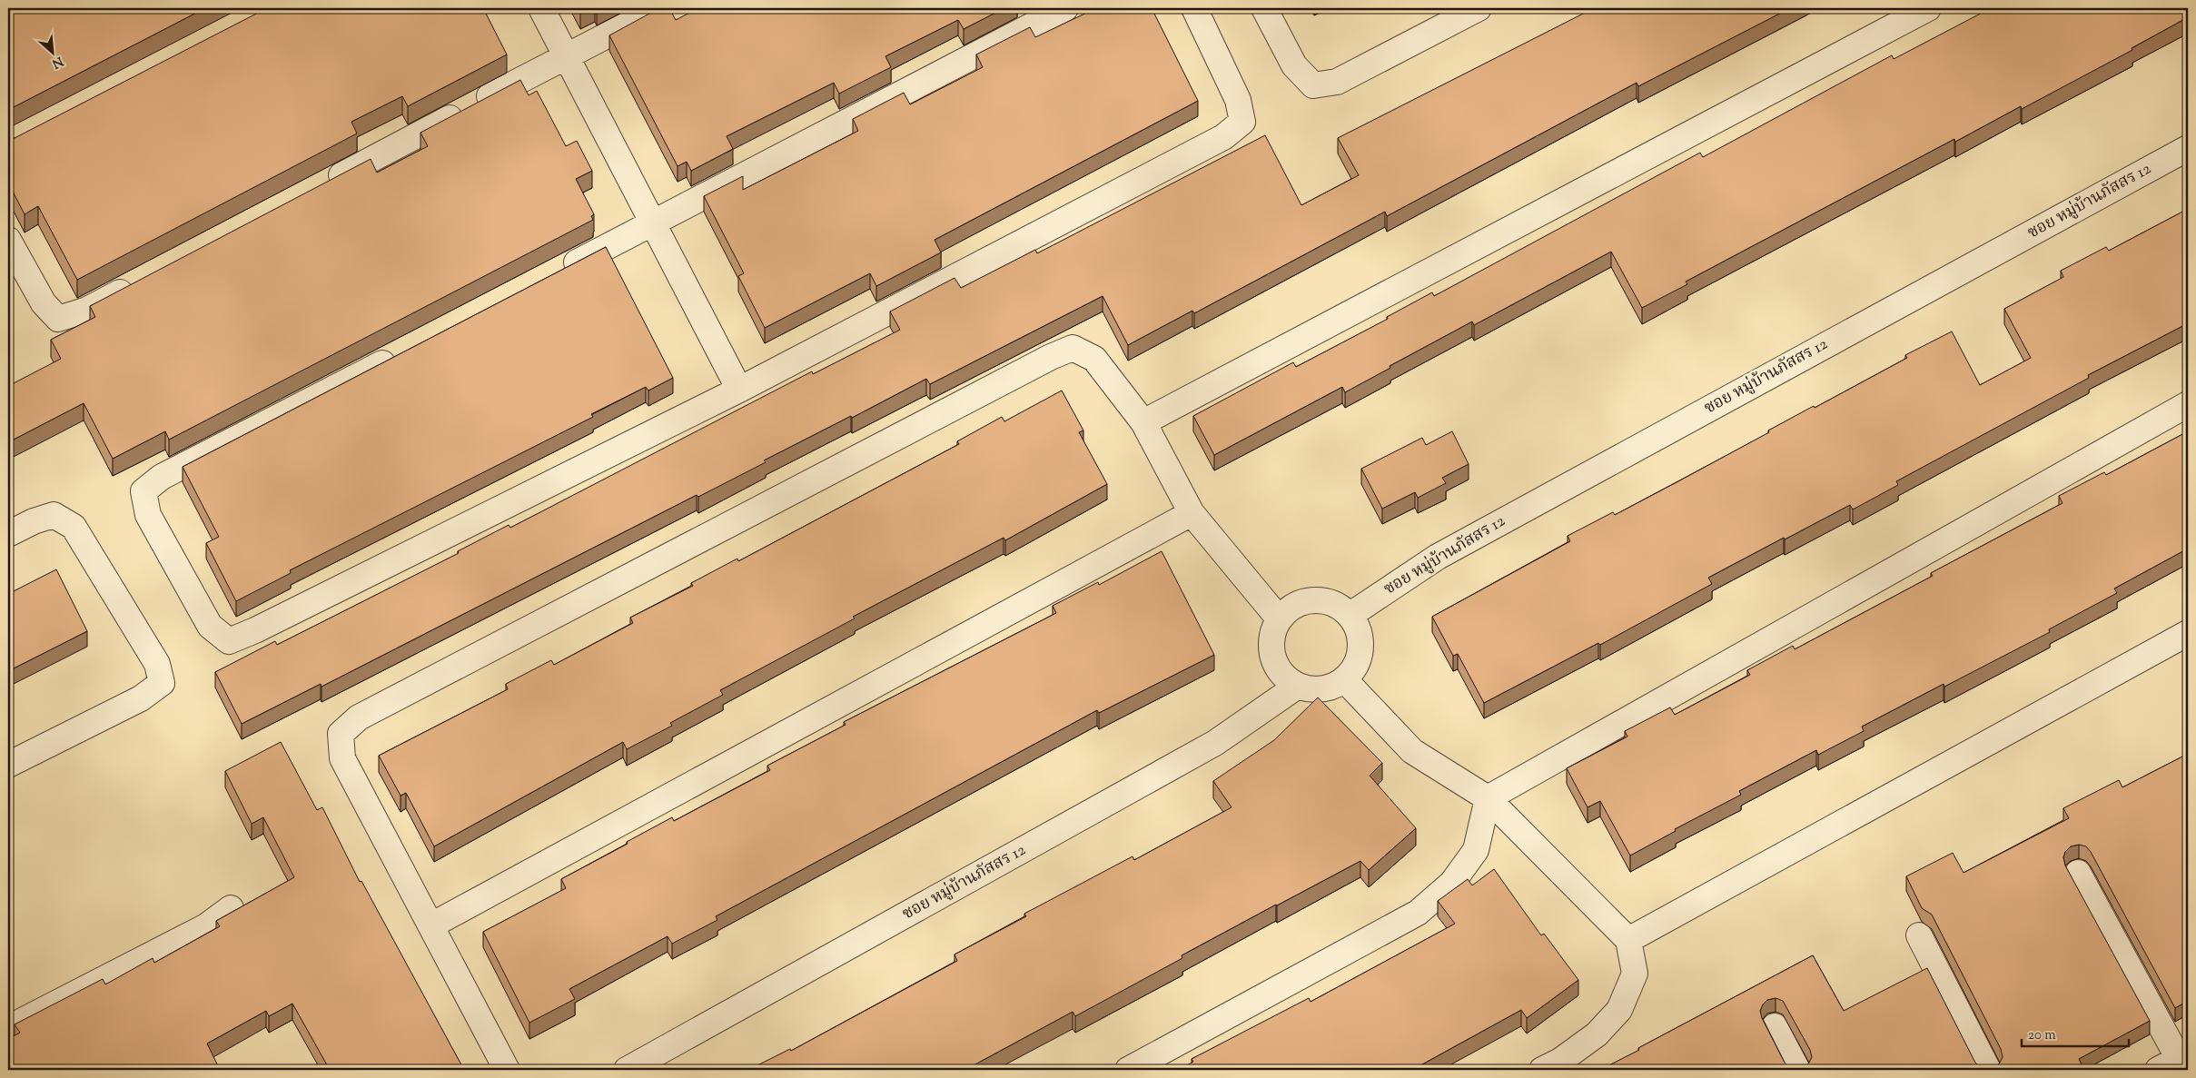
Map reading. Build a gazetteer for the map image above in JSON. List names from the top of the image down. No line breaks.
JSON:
{"streets":{"street":["ซอย หมู่บ้านภัสสร 12"]},"scale_bar":"20 m","north":"bottom right"}
